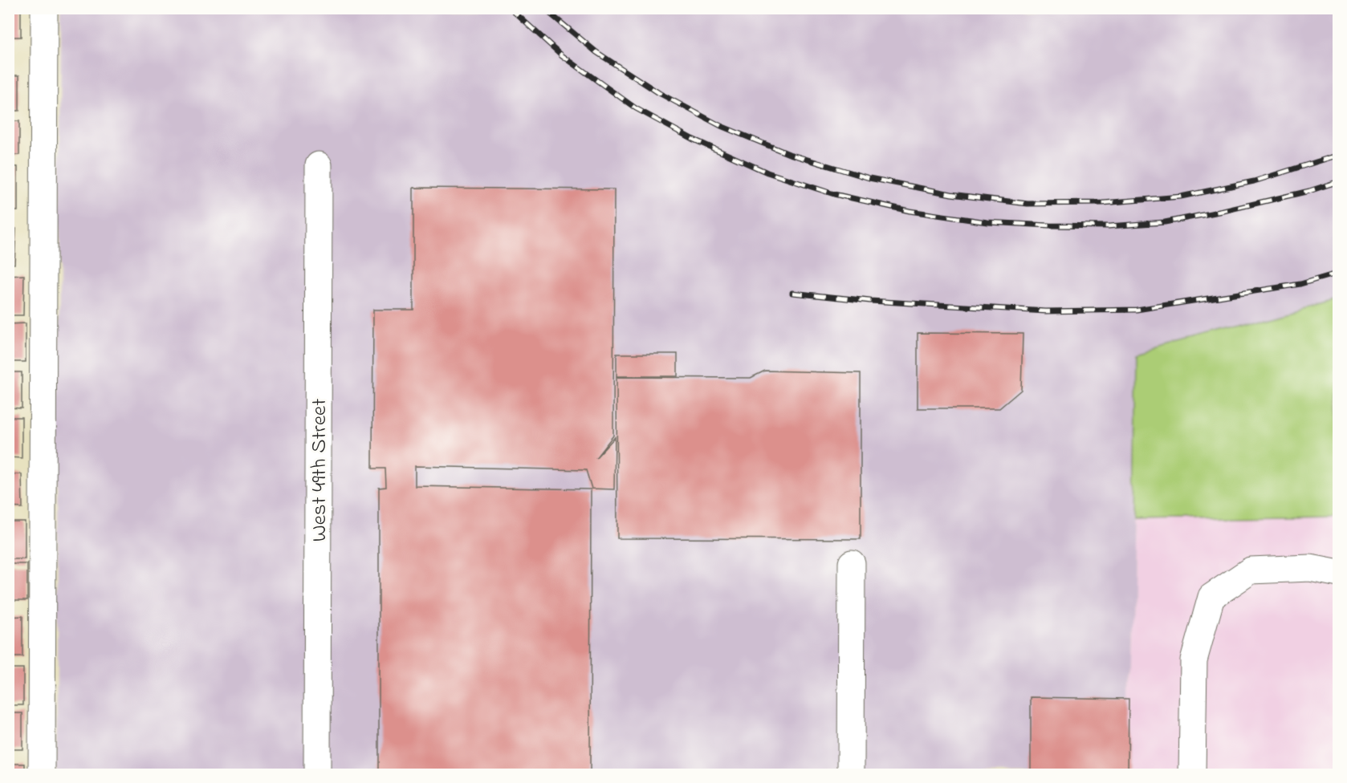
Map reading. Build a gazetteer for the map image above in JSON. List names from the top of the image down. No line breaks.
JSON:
{"streets":{"street":["West 49th Street"]}}
